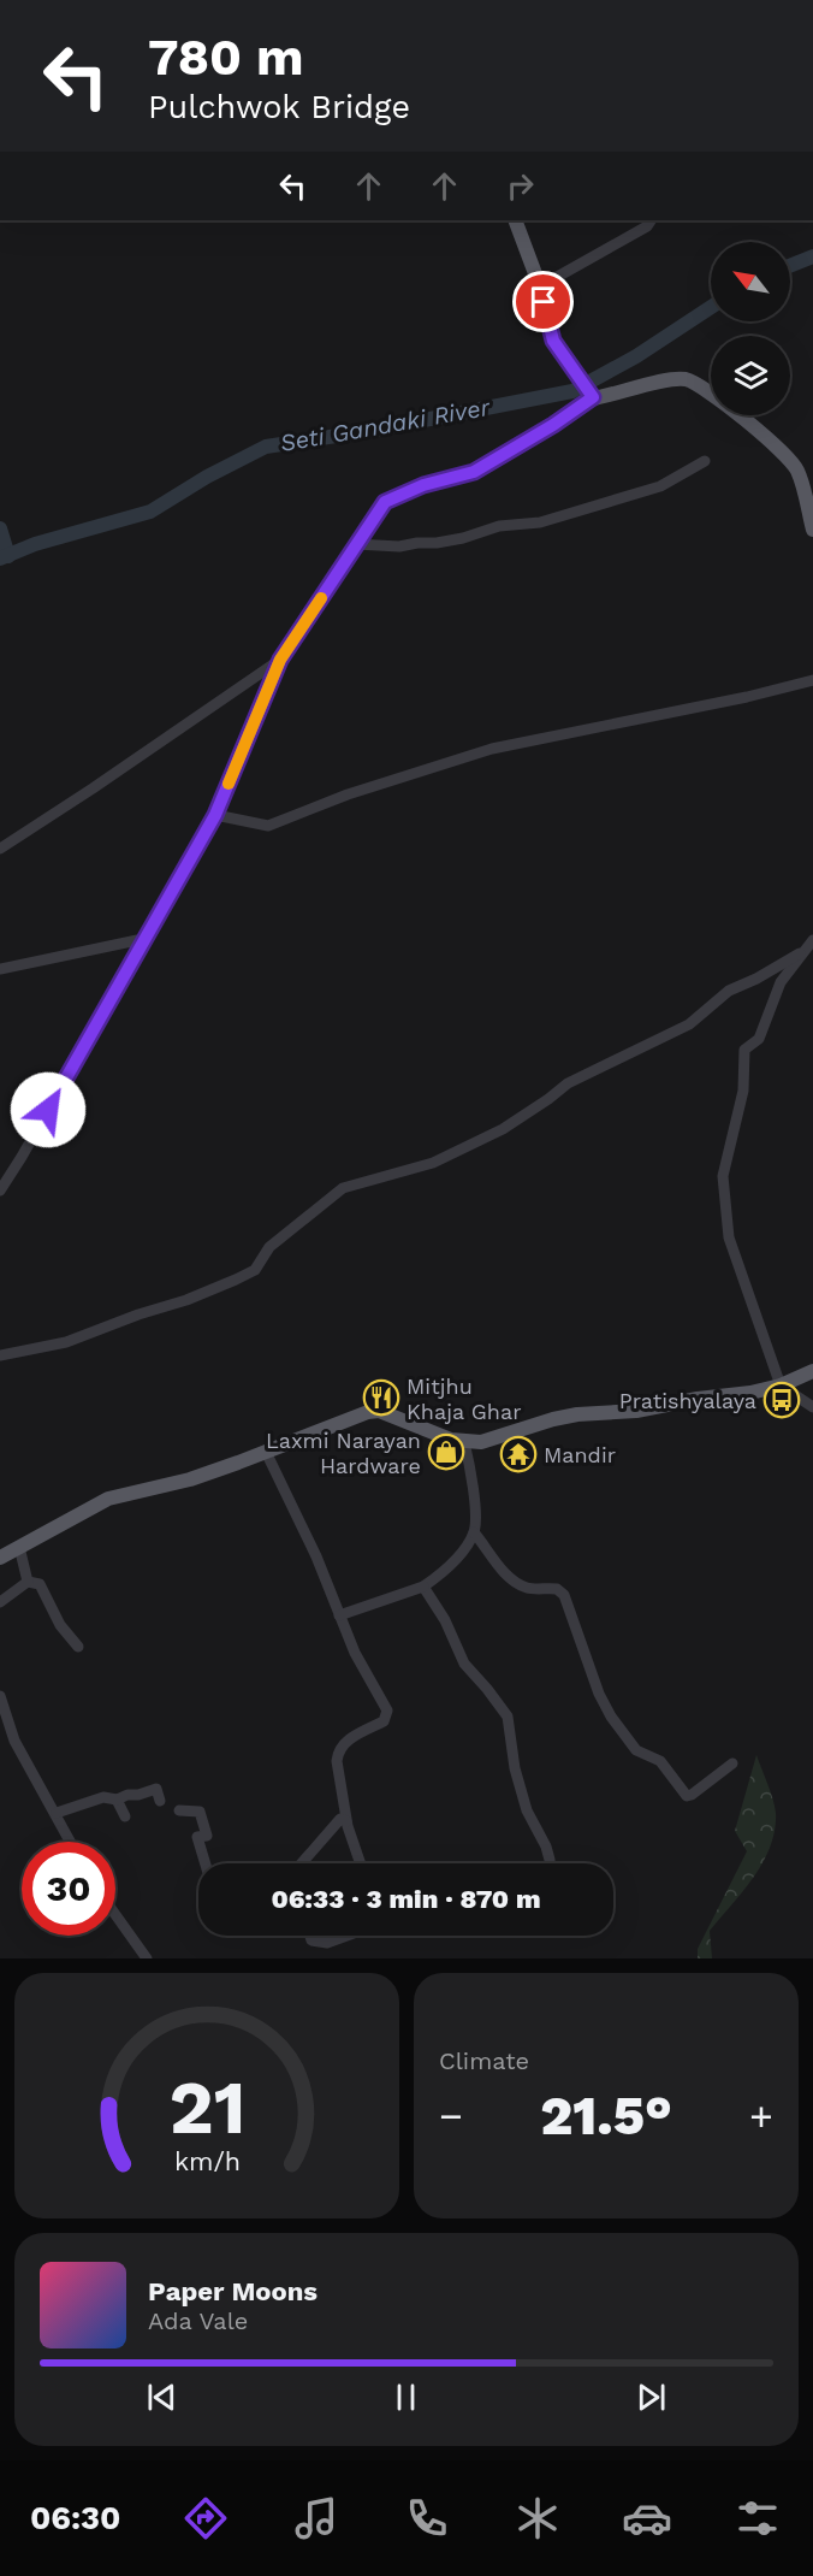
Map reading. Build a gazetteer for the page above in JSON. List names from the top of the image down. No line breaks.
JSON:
{"water":["Seti Gandaki River"],"places":{"restaurant":["Mitjhu Khaja Ghar"],"bus stop":["Pratishyalaya"],"shop":["Laxmi Narayan Hardware"],"temple":["Mandir"]},"north":"top left","page":{"turn":["780 m","Pulchwok Bridge"],"limit":"30","trip":"06:33 · 3 min · 870 m","tile":"Climate","heat":["−","21.5°","+"],"song":["Paper Moons","Ada Vale"],"tabs":"06:30","gauge":["21","km/h"]}}
